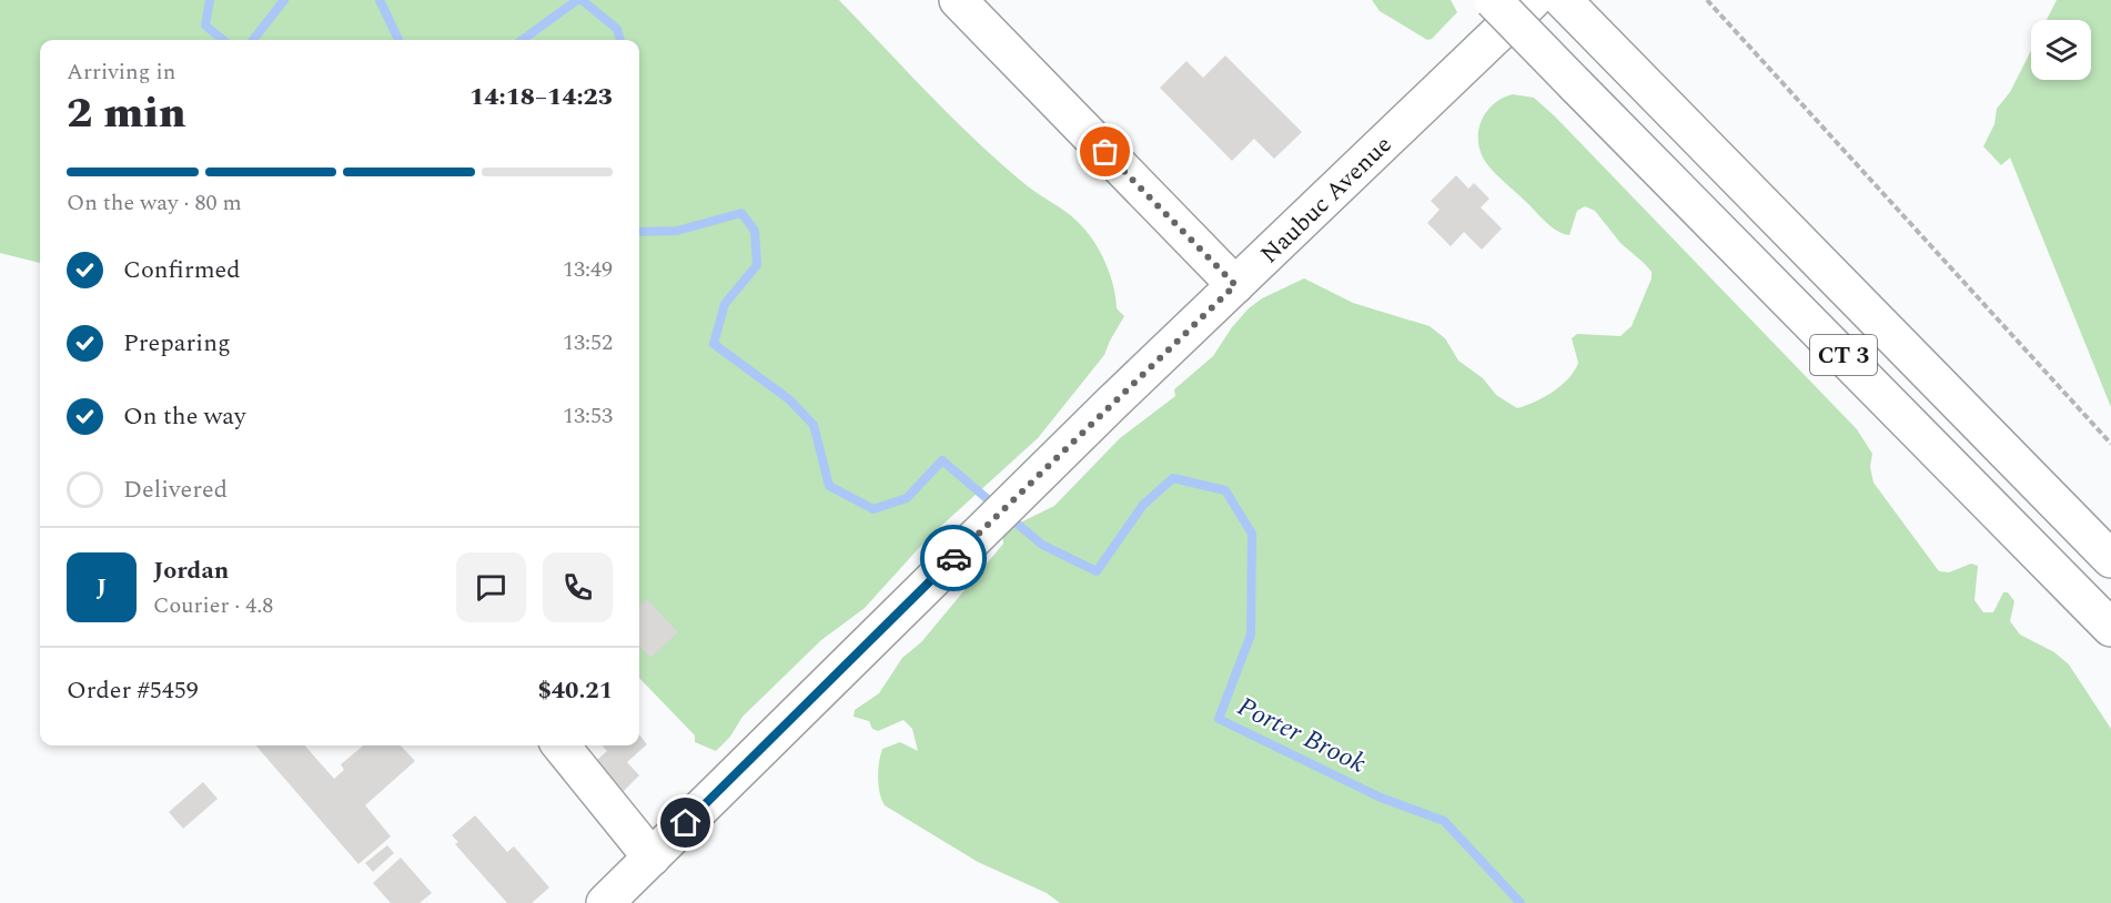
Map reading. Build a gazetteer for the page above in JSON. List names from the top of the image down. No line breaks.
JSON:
{"streets":{"main road":["Naubuc Avenue","CT 3"]},"water":["Porter Brook"],"page":{"heading":["2 min","Arriving in","14:18–14:23"],"panel":["Jordan","Courier · 4.8","Order #5459","$40.21"],"bar":"On the way · 80 m","list":[["Confirmed","13:49"],["Preparing","13:52"],["On the way","13:53"],"Delivered"],"round":"J"}}
